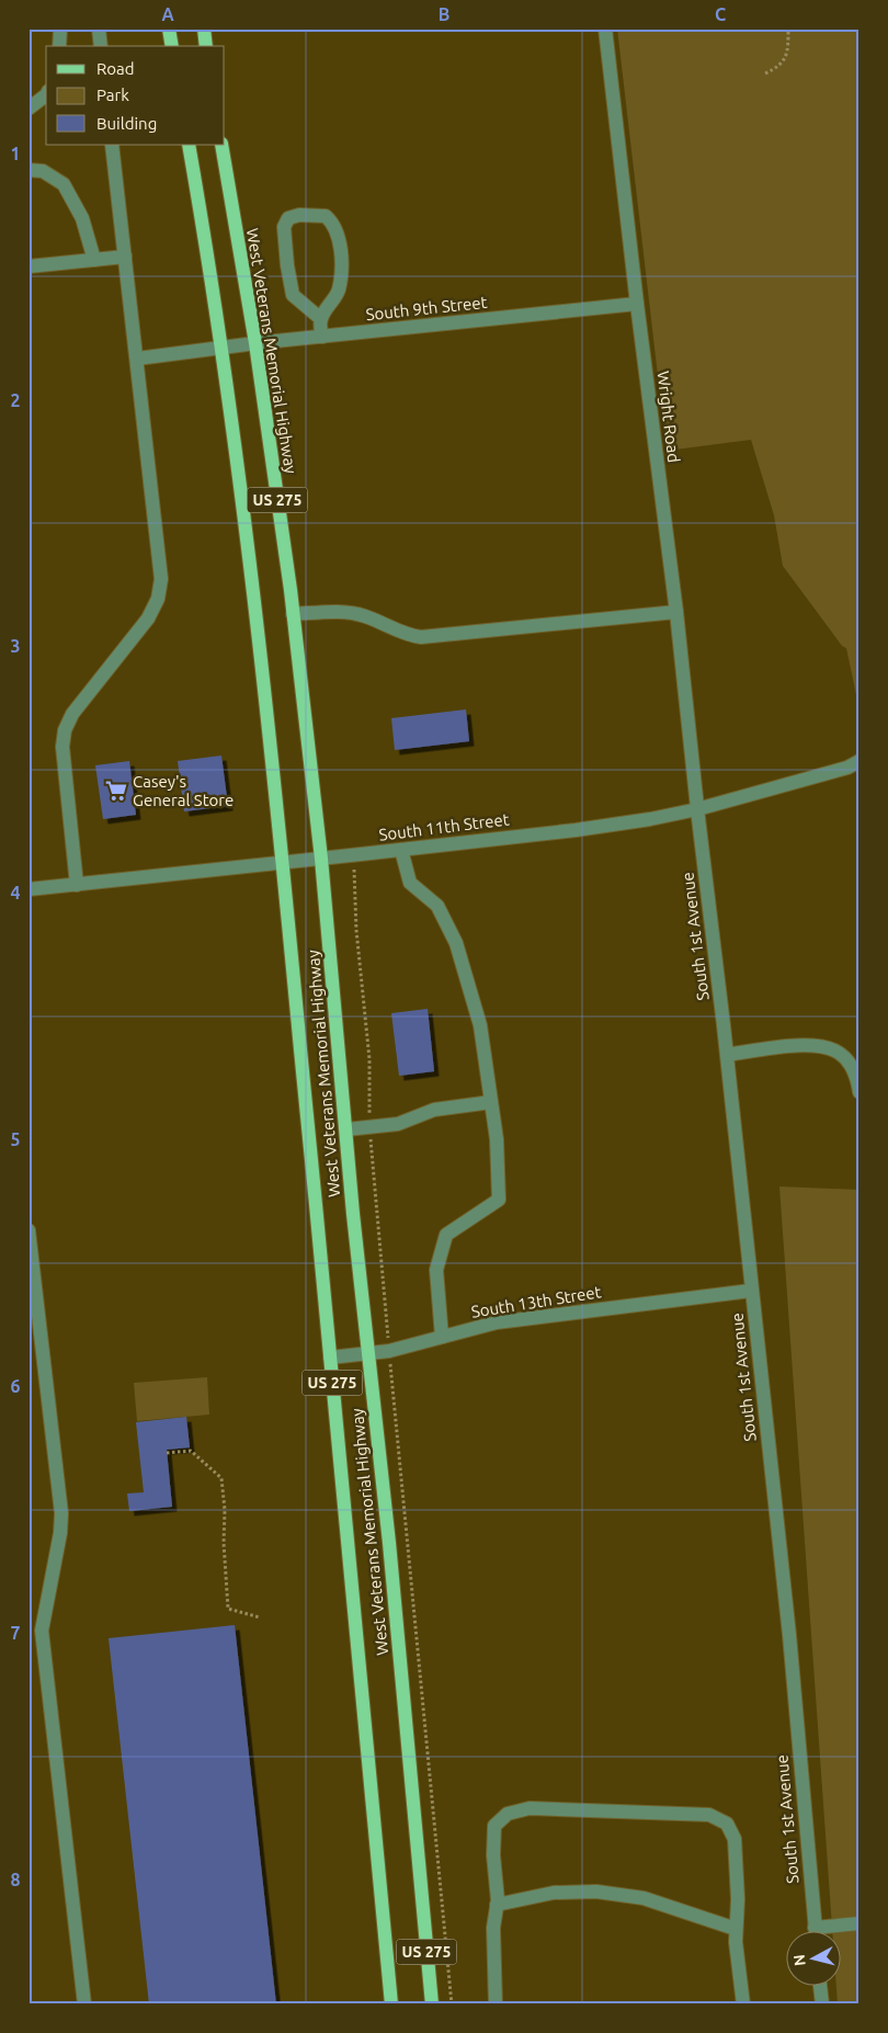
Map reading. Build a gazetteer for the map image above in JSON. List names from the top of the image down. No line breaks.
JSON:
{"streets":{"main road":["West Veterans Memorial Highway","US 275"],"street":["South 9th Street","Wright Road","South 11th Street","South 1st Avenue","South 13th Street"]},"crossings":[["South 9th Street","West Veterans Memorial Highway"],["South 9th Street","Wright Road"],["West Veterans Memorial Highway","South 11th Street"],["West Veterans Memorial Highway","South 13th Street"],["Wright Road","South 11th Street"],["Wright Road","South 1st Avenue"],["South 11th Street","South 1st Avenue"],["South 1st Avenue","South 13th Street"]],"places":{"supermarket":["Casey's General Store"]},"legend":["Road","Park","Building"],"north":"left","grid":{"columns":["A","B","C"],"rows":["1","2","3","4","5","6","7","8"]}}
